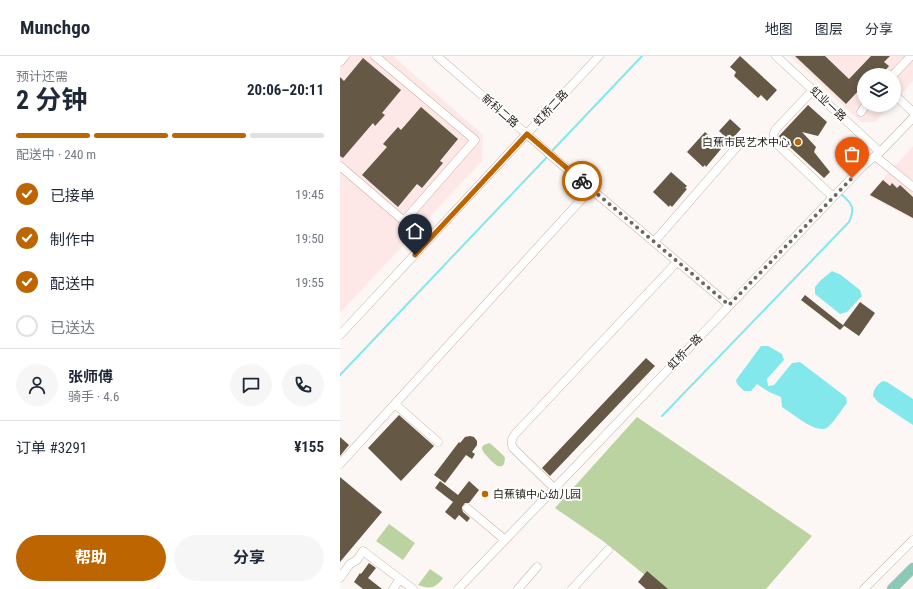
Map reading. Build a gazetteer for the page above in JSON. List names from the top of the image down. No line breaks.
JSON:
{"streets":{"street":["虹业一路","虹桥二路","新科二路","虹桥一路"]},"crossings":[["虹业一路","虹桥一路"],["虹桥二路","新科二路"],["新科二路","虹桥一路"]],"places":["白蕉市民艺术中心","白蕉镇中心幼儿园"],"page":{"header":"Munchgo","nav":["地图","图层","分享"],"heading":["2 分钟","预计还需","20:06–20:11"],"panel":["张师傅","骑手 · 4.6","订单 #3291","¥155"],"bar":"配送中 · 240 m","list":[["已接单","19:45"],["制作中","19:50"],["配送中","19:55"],"已送达"],"buttons":["帮助","分享"]}}
